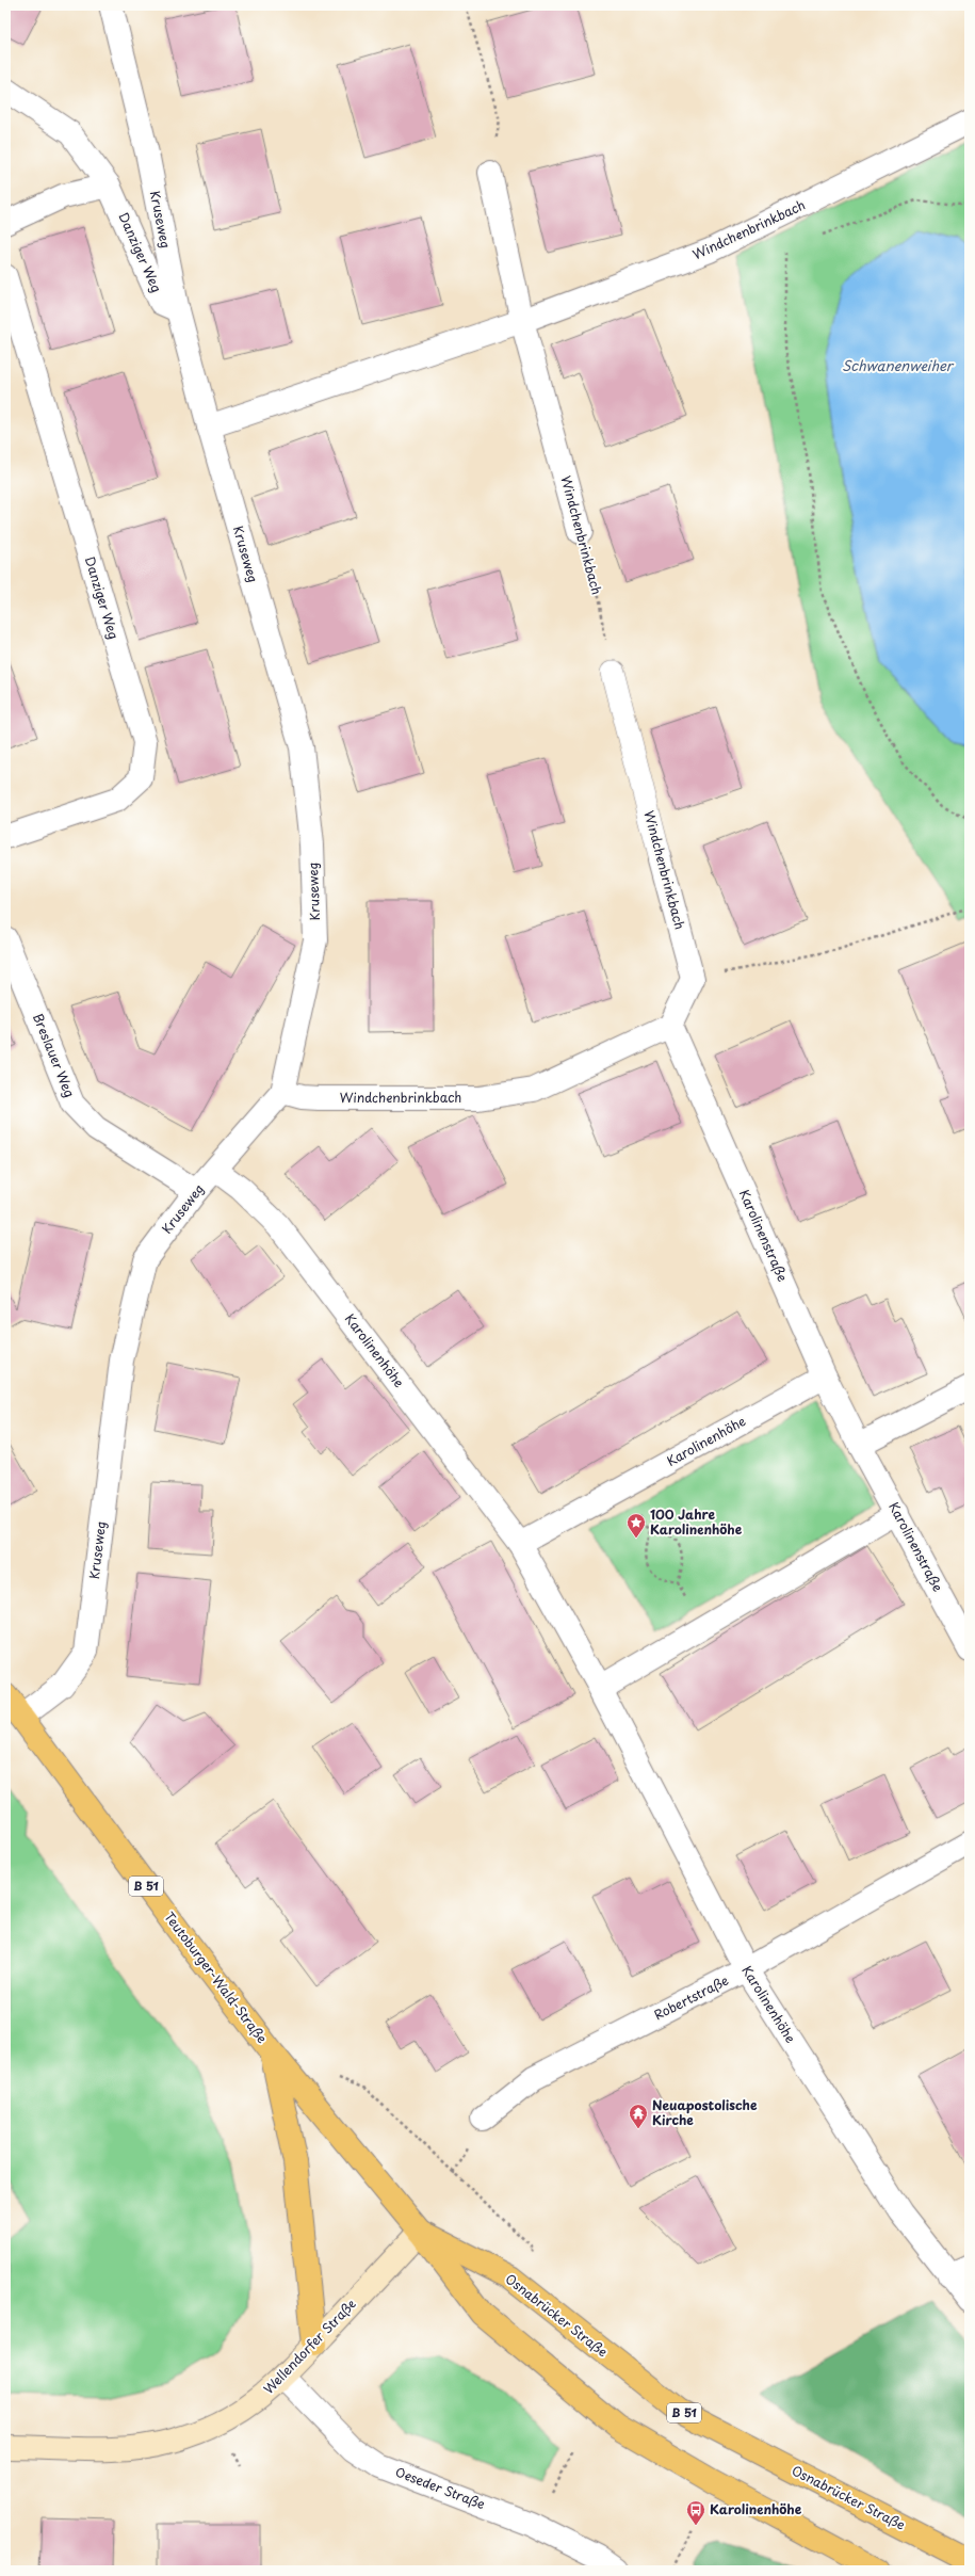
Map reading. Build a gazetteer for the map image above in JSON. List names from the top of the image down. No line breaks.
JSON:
{"streets":{"main road":["B 51","Teutoburger-Wald-Straße","Osnabrücker Straße"],"street":["Kruseweg","Windchenbrinkbach","Danziger Weg","Breslauer Weg","Karolinenstraße","Karolinenhöhe","Robertstraße","Wellendorfer Straße","Oeseder Straße"]},"crossings":[["Kruseweg","Windchenbrinkbach"],["Kruseweg","Danziger Weg"],["Kruseweg","Breslauer Weg"],["Kruseweg","Karolinenhöhe"],["Kruseweg","Teutoburger-Wald-Straße"],["Windchenbrinkbach","Karolinenstraße"],["Karolinenstraße","Karolinenhöhe"],["Karolinenhöhe","Robertstraße"],["B 51","Teutoburger-Wald-Straße"],["B 51","Osnabrücker Straße"],["B 51","Wellendorfer Straße"],["Teutoburger-Wald-Straße","Osnabrücker Straße"],["Teutoburger-Wald-Straße","Wellendorfer Straße"],["Osnabrücker Straße","Wellendorfer Straße"],["Wellendorfer Straße","Oeseder Straße"]],"water":["Schwanenweiher"],"places":{"place":["100 Jahre Karolinenhöhe"],"temple":["Neuapostolische Kirche"],"bus stop":["Karolinenhöhe"]}}
